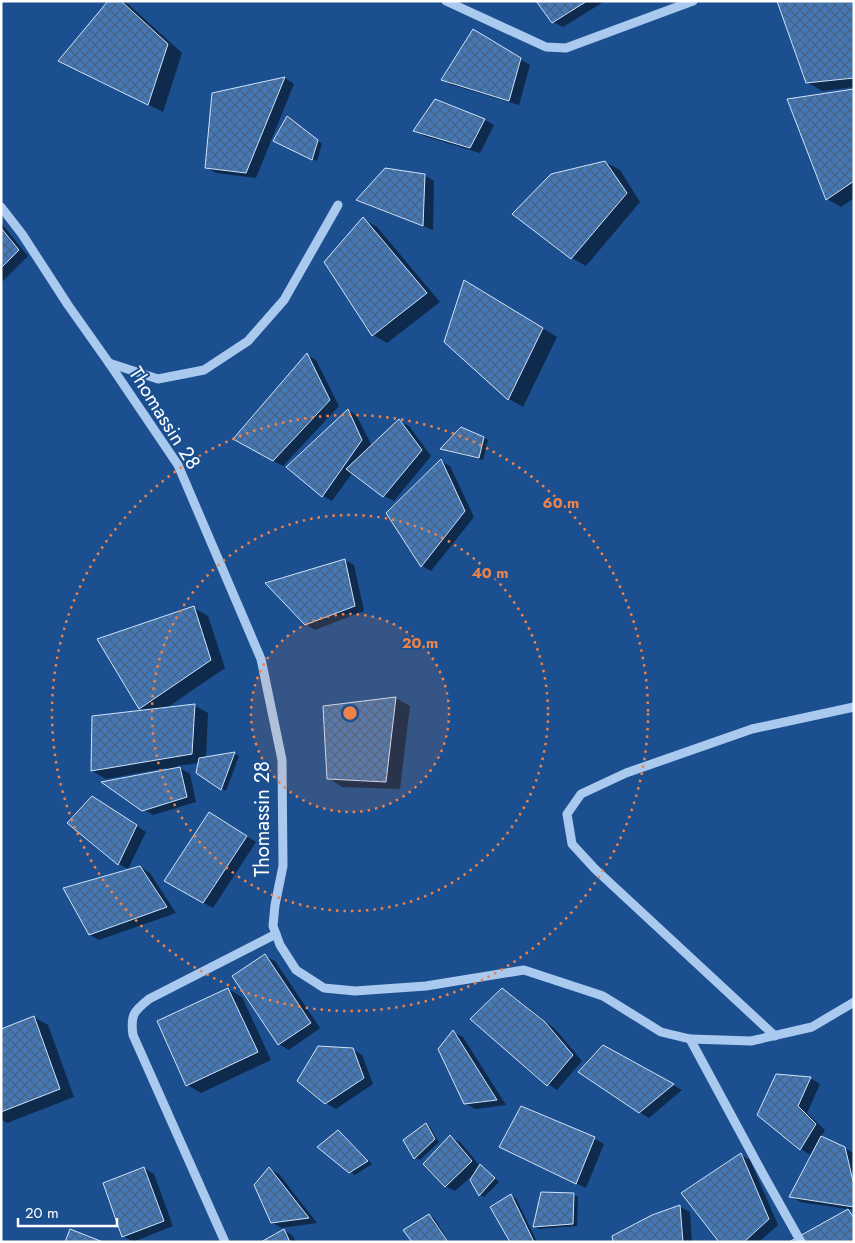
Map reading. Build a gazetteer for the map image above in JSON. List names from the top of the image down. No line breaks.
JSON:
{"streets":{"street":["Thomassin 28"]},"scale_bar":"20 m","rings":["60 m","40 m","20 m"]}
